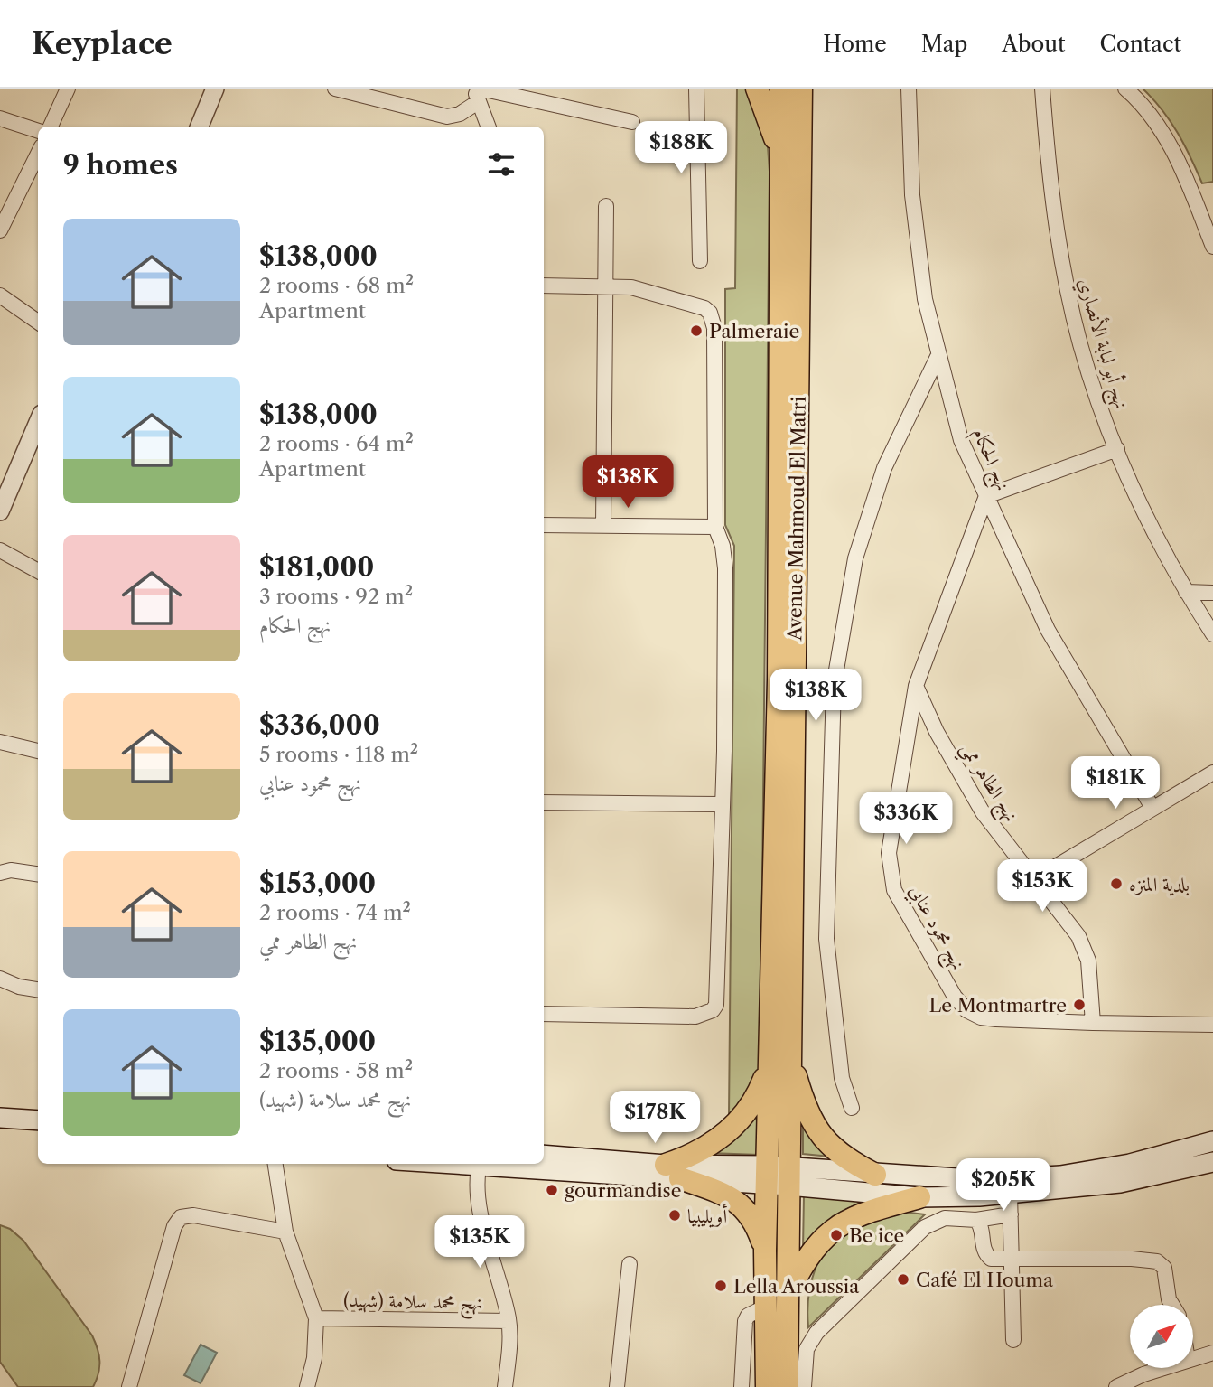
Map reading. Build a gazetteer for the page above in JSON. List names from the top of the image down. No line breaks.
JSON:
{"streets":{"highway":["Avenue Mahmoud El Matri"],"street":["نهج أبو لبابة الأنصاري","نهج الحكام","نهج الطاهر ممي","نهج محمود عنابي","نهج محمد سلامة (شهيد)"]},"crossings":[["نهج الحكام","نهج محمود عنابي"],["نهج الطاهر ممي","نهج محمود عنابي"]],"places":["Palmeraie","بلدية المنزه","Le Montmartre","gourmandise","أويليبيا","Be ice","Café El Houma","Lella Aroussia"],"north":"top right","page":{"header":"Keyplace","nav":["Home","Map","About","Contact"],"price":["$188K","$138K","$138K","$181K","$336K","$153K","$178K","$205K","$135K"],"heading":"9 homes","list":[{"name":"$138,000","note":"2 rooms · 68 m² · Apartment"},{"name":"$138,000","note":"2 rooms · 64 m² · Apartment"},{"name":"$181,000","note":"3 rooms · 92 m² · نهج الحكام"},{"name":"$336,000","note":"5 rooms · 118 m² · نهج محمود عنابي"},{"name":"$153,000","note":"2 rooms · 74 m² · نهج الطاهر ممي"},{"name":"$135,000","note":"2 rooms · 58 m² · نهج محمد سلامة (شهيد)"}]}}
